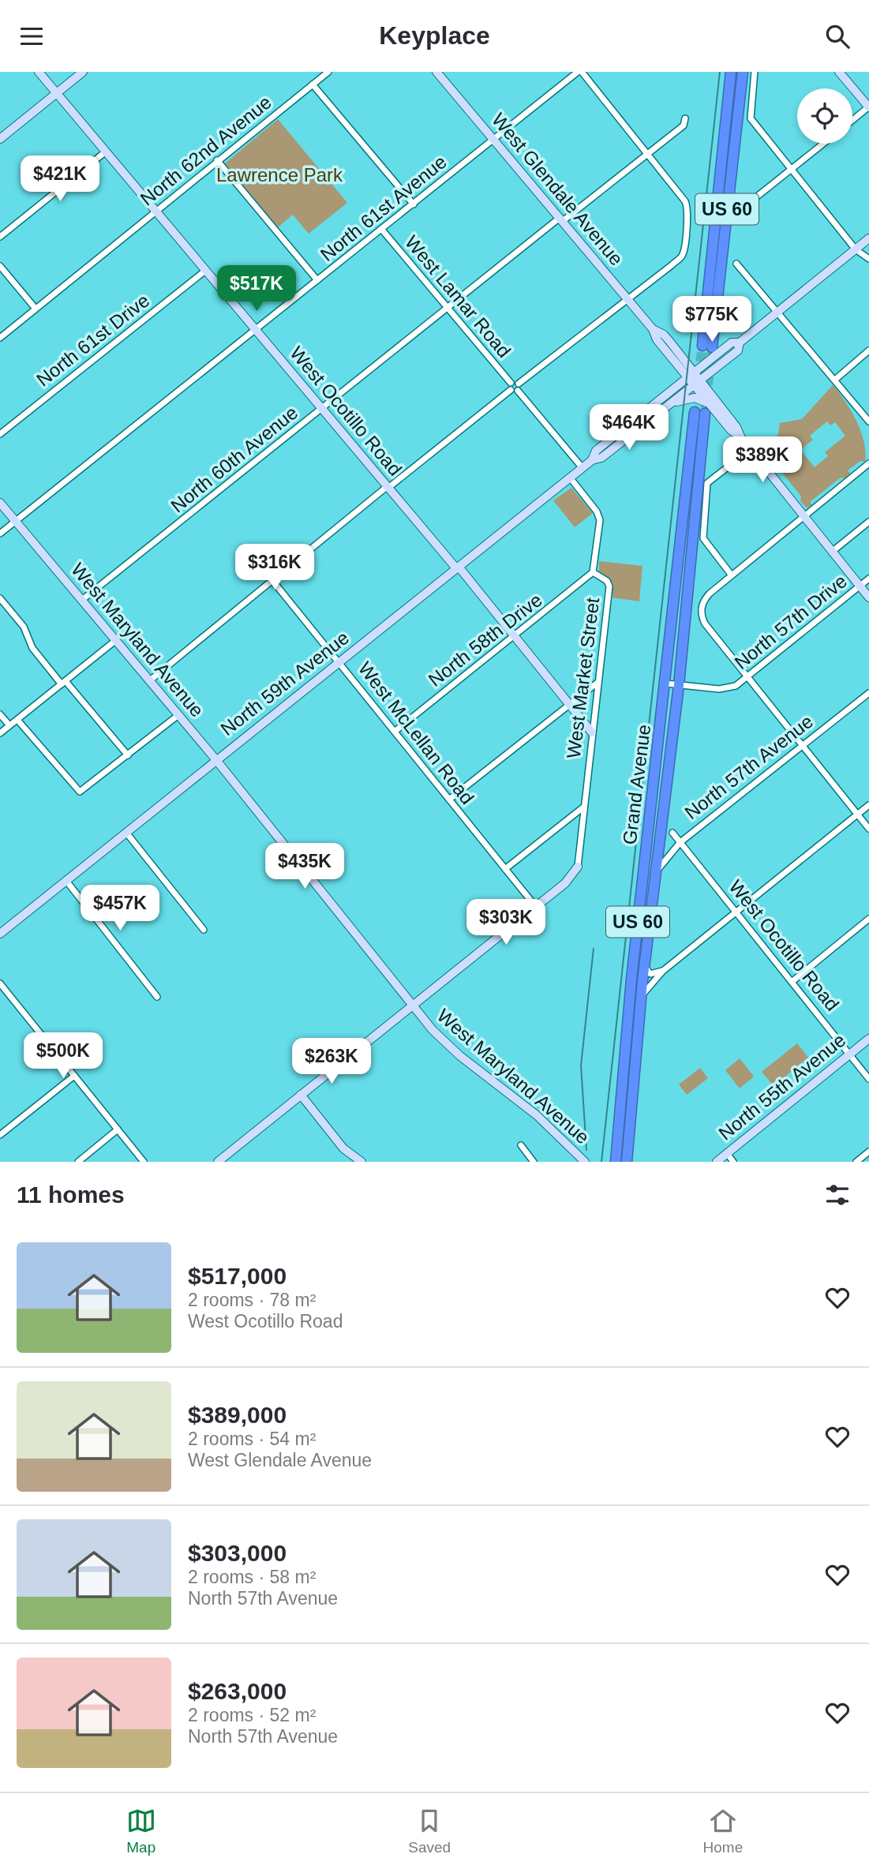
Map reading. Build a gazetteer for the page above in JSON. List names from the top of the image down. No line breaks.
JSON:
{"streets":{"highway":["US 60","Grand Avenue"],"street":["North 62nd Avenue","West Glendale Avenue","North 61st Avenue","West Lamar Road","North 61st Drive","West Ocotillo Road","North 60th Avenue","North 57th Drive","West Maryland Avenue","North 58th Drive","West Market Street","North 59th Avenue","West McLellan Road","North 57th Avenue","North 55th Avenue"]},"crossings":[["North 62nd Avenue","West Lamar Road"],["North 62nd Avenue","West Ocotillo Road"],["West Glendale Avenue","North 61st Avenue"],["West Glendale Avenue","North 60th Avenue"],["West Glendale Avenue","North 57th Drive"],["West Glendale Avenue","North 59th Avenue"],["West Glendale Avenue","Grand Avenue"],["North 61st Avenue","West Lamar Road"],["North 61st Avenue","West Ocotillo Road"],["North 61st Avenue","West Maryland Avenue"],["West Lamar Road","North 60th Avenue"],["North 61st Drive","West Ocotillo Road"],["West Ocotillo Road","North 60th Avenue"],["West Ocotillo Road","North 58th Drive"],["West Ocotillo Road","West Market Street"],["West Ocotillo Road","North 59th Avenue"],["West Ocotillo Road","North 57th Avenue"],["West Ocotillo Road","North 55th Avenue"],["North 60th Avenue","West Maryland Avenue"],["North 57th Drive","Grand Avenue"],["West Maryland Avenue","North 59th Avenue"],["North 58th Drive","West Market Street"],["North 58th Drive","West McLellan Road"],["West Market Street","North 59th Avenue"],["North 59th Avenue","West McLellan Road"],["North 57th Avenue","Grand Avenue"]],"parks":["Lawrence Park"],"page":{"header":"Keyplace","price":["$421K","$517K","$775K","$464K","$389K","$316K","$435K","$457K","$303K","$500K","$263K"],"heading":"11 homes","list":[{"name":"$517,000","note":"2 rooms · 78 m² · West Ocotillo Road"},{"name":"$389,000","note":"2 rooms · 54 m² · West Glendale Avenue"},{"name":"$303,000","note":"2 rooms · 58 m² · North 57th Avenue"},{"name":"$263,000","note":"2 rooms · 52 m² · North 57th Avenue"}],"tabs":["Map","Saved","Home"]}}
